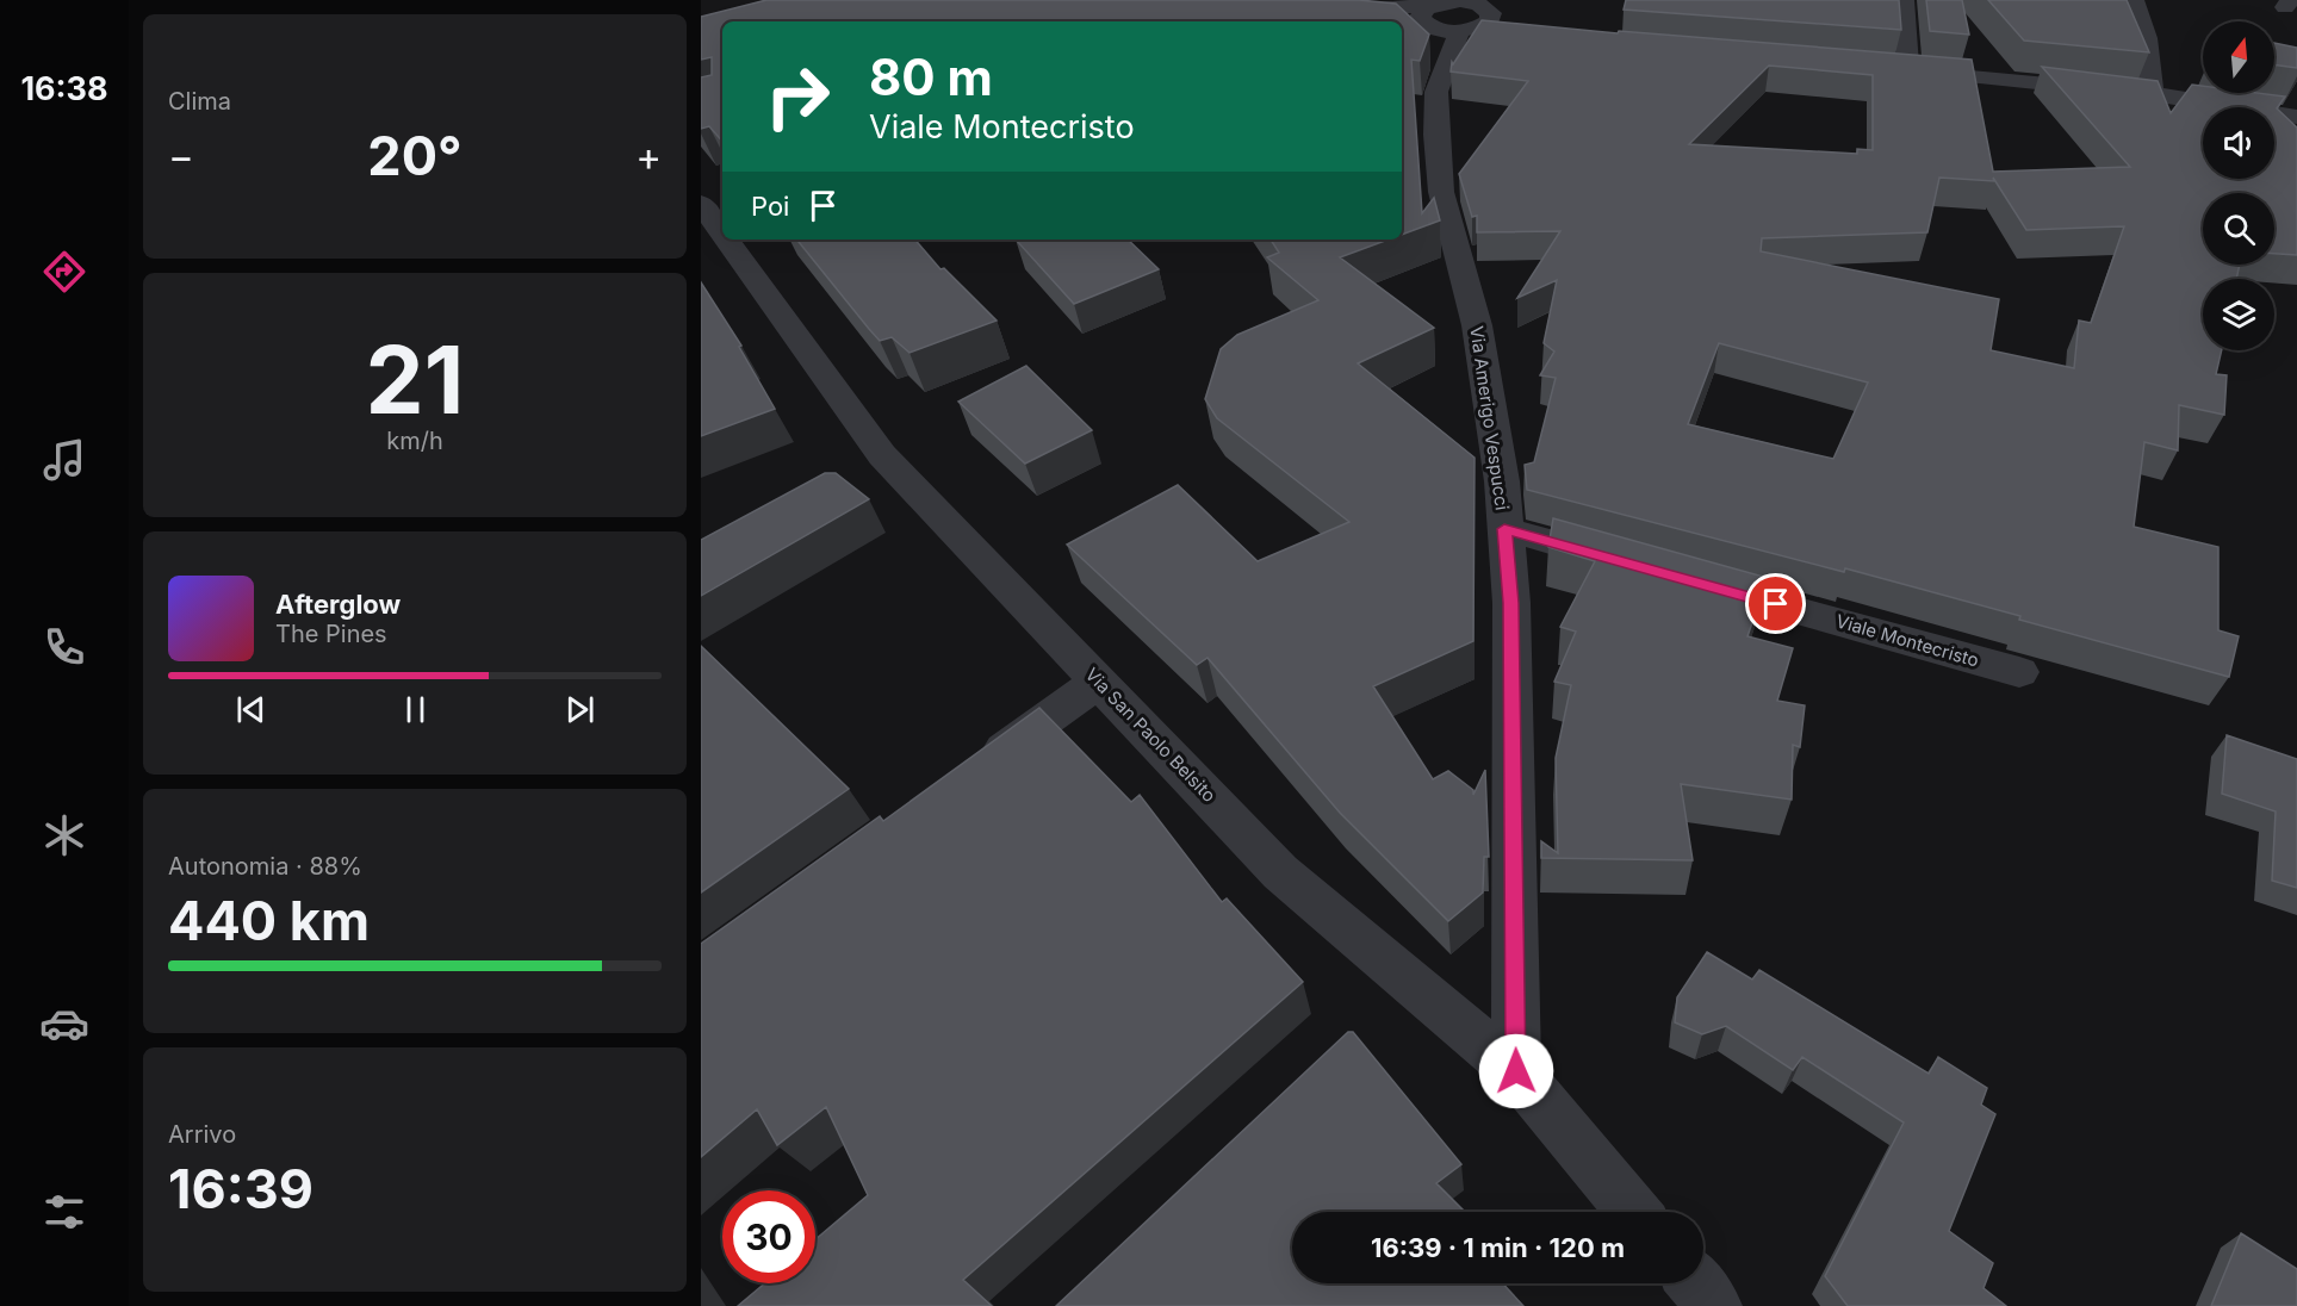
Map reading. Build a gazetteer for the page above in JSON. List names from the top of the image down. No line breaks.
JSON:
{"streets":{"street":["Via Amerigo Vespucci","Viale Montecristo","Via San Paolo Belsito"]},"crossings":[["Via Amerigo Vespucci","Via San Paolo Belsito"]],"north":"top","page":{"tabs":"16:38","tile":["Clima",["21","km/h"],["Autonomia · 88%","440 km"],["Arrivo","16:39"]],"turn":["80 m","Viale Montecristo"],"heat":["−","20°","+"],"then":"Poi","song":["Afterglow","The Pines"],"limit":"30","trip":"16:39 · 1 min · 120 m"}}
